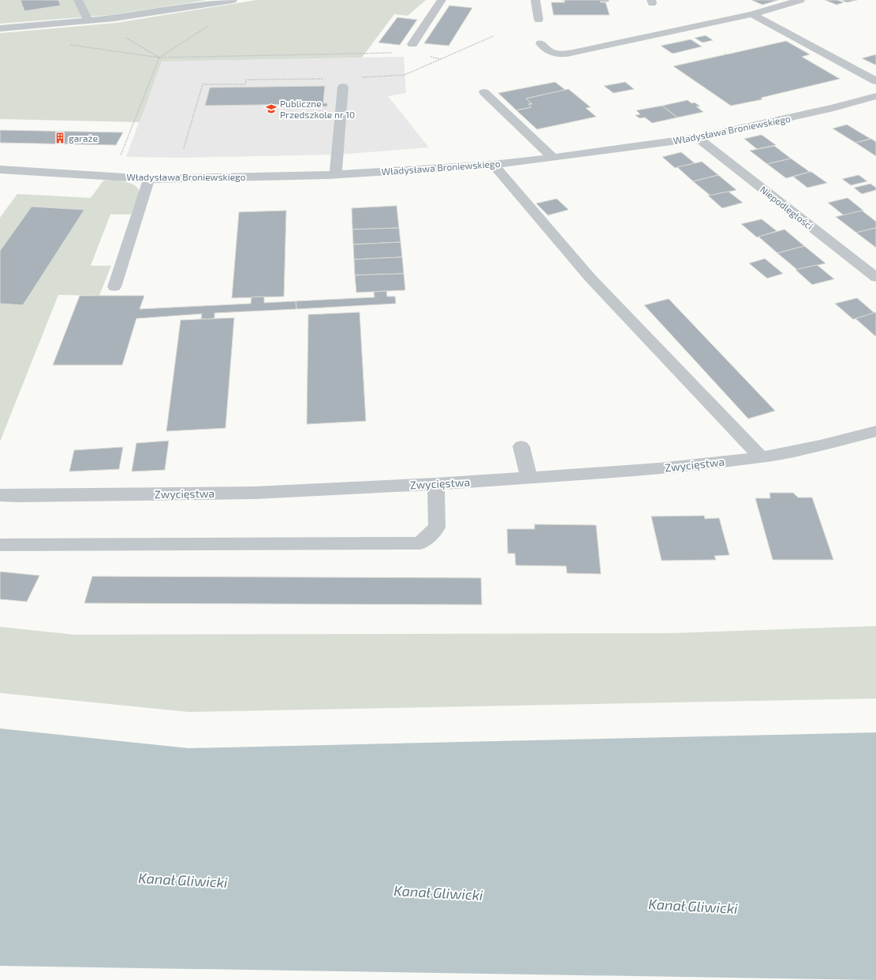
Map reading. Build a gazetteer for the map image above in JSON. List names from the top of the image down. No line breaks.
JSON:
{"streets":{"street":["Władysława Broniewskiego","Niepodległości","Zwycięstwa"]},"crossings":[["Władysława Broniewskiego","Niepodległości"]],"water":["Kanał Gliwicki"],"places":{"school or university":["Publiczne Przedszkole nr 10"],"building":["garaże"]}}
